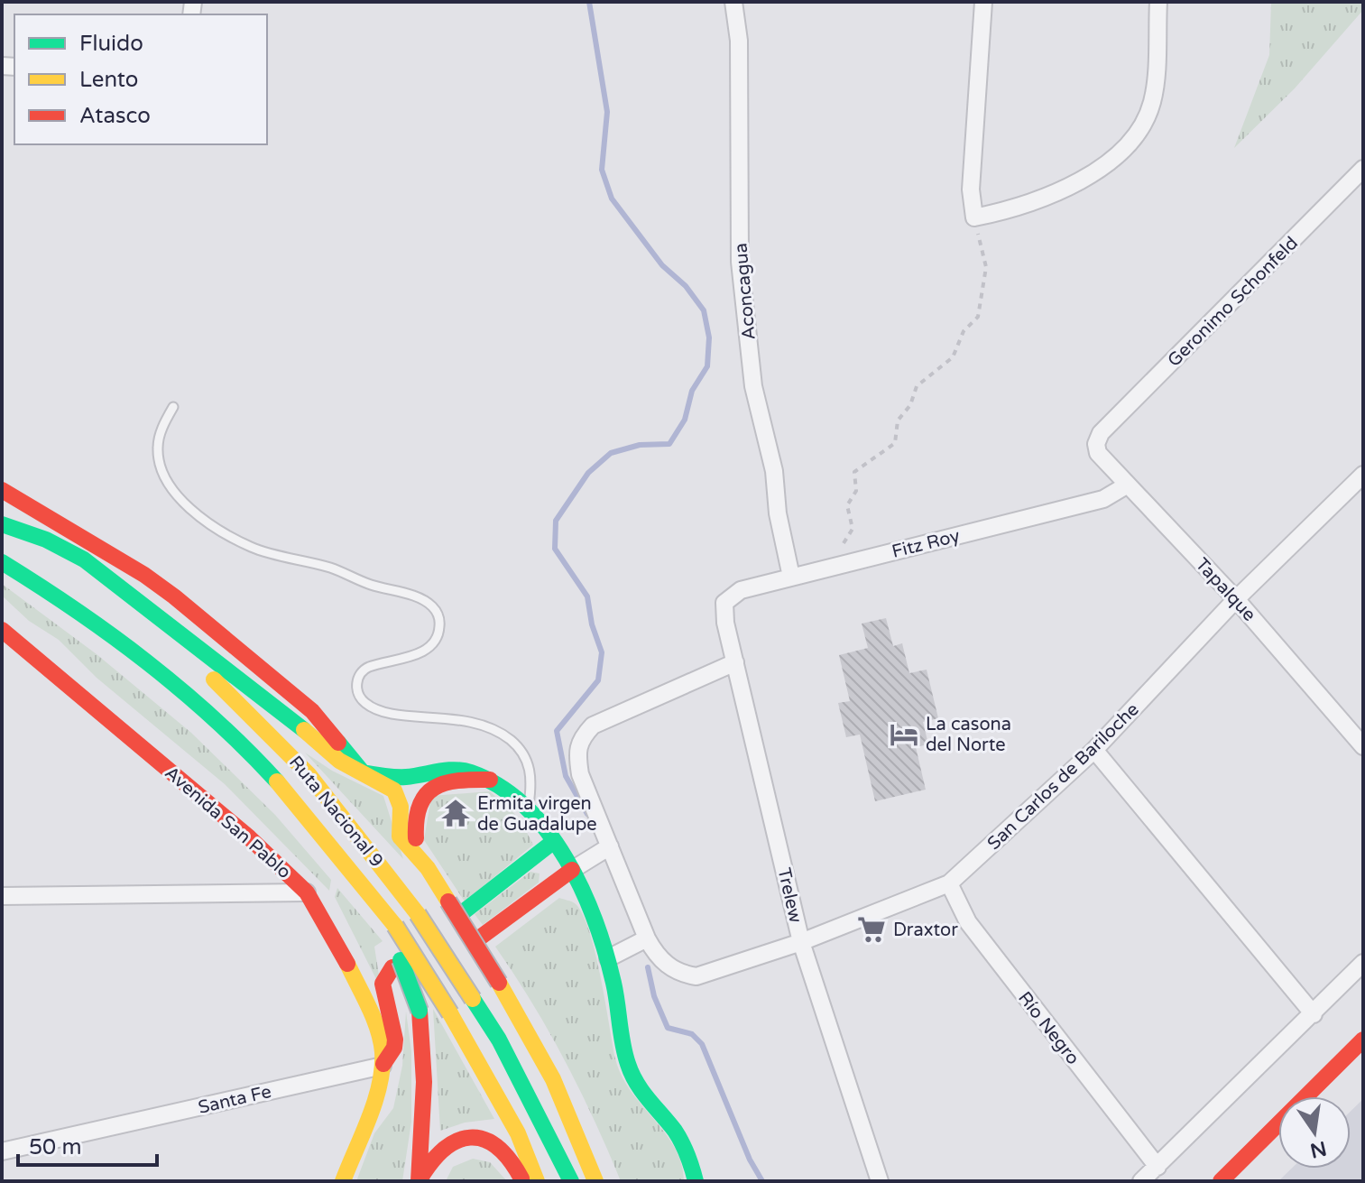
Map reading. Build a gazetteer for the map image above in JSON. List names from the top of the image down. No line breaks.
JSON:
{"streets":{"main road":["Ruta Nacional 9","Avenida San Pablo"],"street":["Aconcagua","Geronimo Schonfeld","Fitz Roy","Tapalque","San Carlos de Bariloche","Trelew","Río Negro","Santa Fe"]},"crossings":[["Aconcagua","Fitz Roy"],["Geronimo Schonfeld","Tapalque"],["Fitz Roy","Tapalque"],["Fitz Roy","Trelew"],["Tapalque","San Carlos de Bariloche"],["San Carlos de Bariloche","Trelew"],["San Carlos de Bariloche","Río Negro"],["Avenida San Pablo","Santa Fe"]],"places":{"hotel":["La casona del Norte"],"temple":["Ermita virgen de Guadalupe"],"supermarket":["Draxtor"]},"legend":["Fluido","Lento","Atasco"],"scale_bar":"50 m","north":"bottom"}
